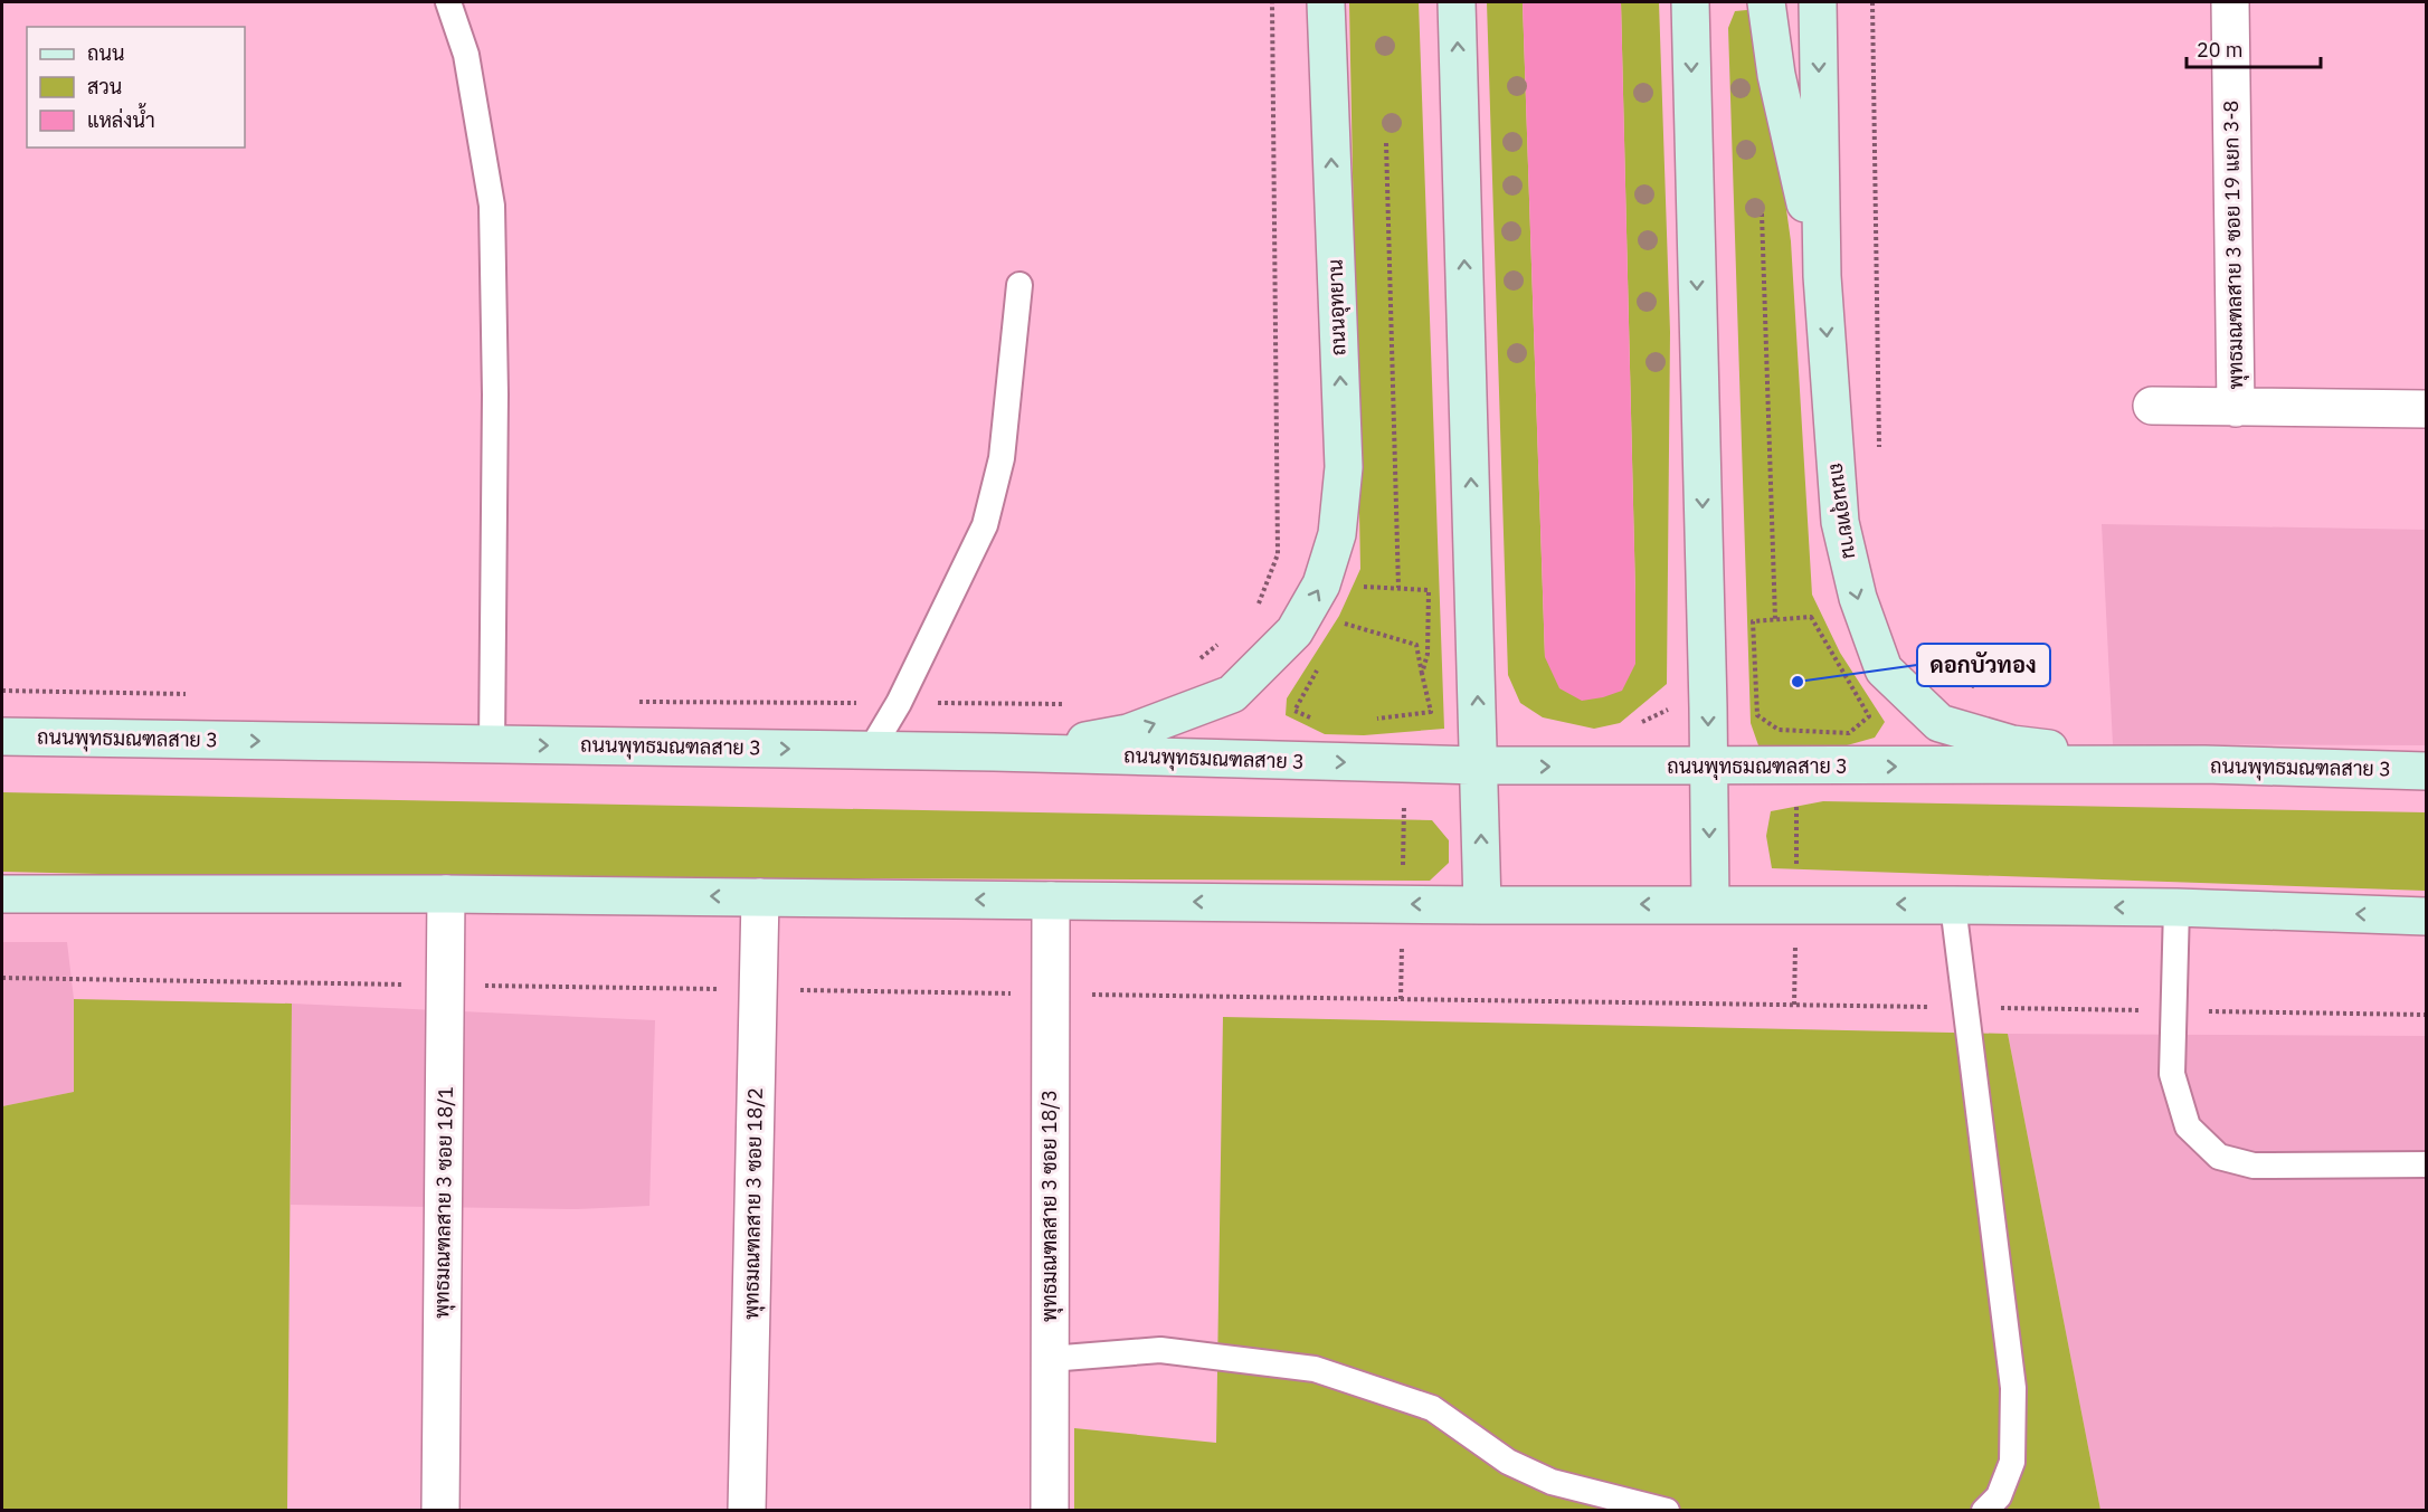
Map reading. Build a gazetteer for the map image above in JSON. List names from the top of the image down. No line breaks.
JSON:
{"streets":{"main road":["ถนนอุทยาน","ถนนพุทธมณฑลสาย 3"],"street":["พุทธมณฑลสาย 3 ซอย 19 แยก 3-8","พุทธมณฑลสาย 3 ซอย 18/1","พุทธมณฑลสาย 3 ซอย 18/2","พุทธมณฑลสาย 3 ซอย 18/3"]},"crossings":[["ถนนอุทยาน","ถนนพุทธมณฑลสาย 3"]],"places":["ดอกบัวทอง"],"legend":["ถนน","สวน","แหล่งน้ำ"],"scale_bar":"20 m"}
